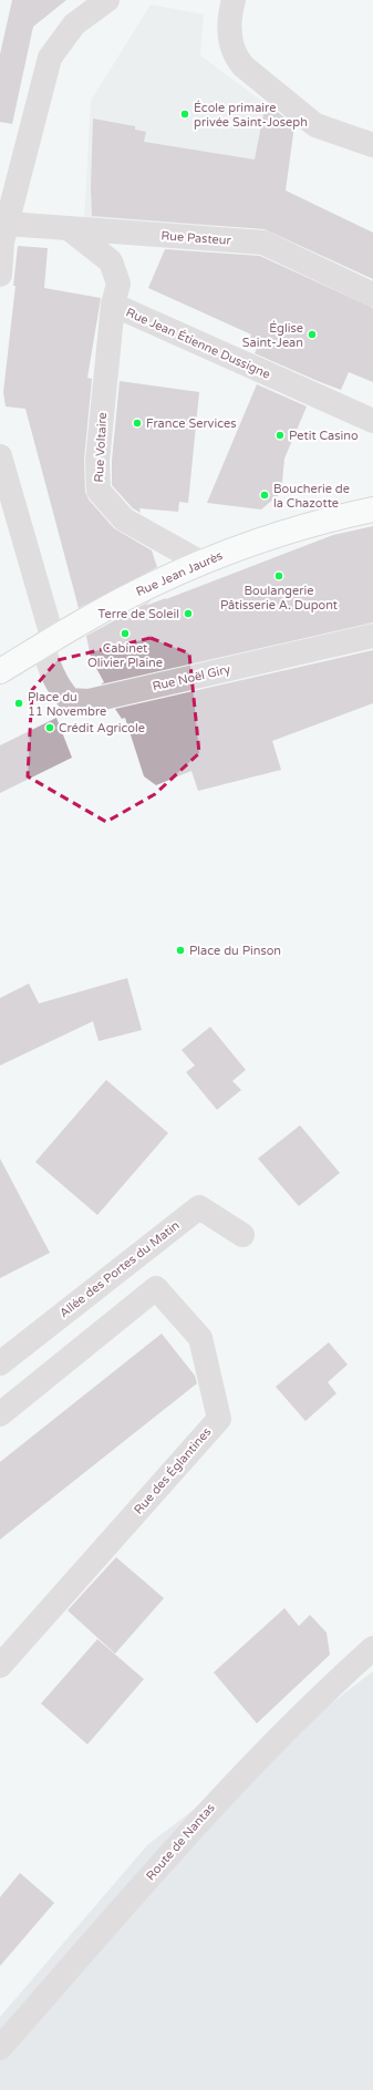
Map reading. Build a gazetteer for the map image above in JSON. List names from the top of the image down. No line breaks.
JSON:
{"streets":{"main road":["Rue Jean Jaurès"],"street":["Rue Pasteur","Rue Jean Étienne Dussigne","Rue Voltaire","Rue Noël Giry","Allée des Portes du Matin","Rue des Églantines","Route de Nantas"]},"crossings":[["Rue Pasteur","Rue Jean Étienne Dussigne"],["Rue Jean Étienne Dussigne","Rue Voltaire"],["Rue Voltaire","Rue Jean Jaurès"],["Rue Jean Jaurès","Rue Noël Giry"]],"places":["École primaire privée Saint-Joseph","Église Saint-Jean","France Services","Petit Casino","Boucherie de la Chazotte","Boulangerie Pâtisserie A. Dupont","Terre de Soleil","Cabinet Olivier Plaine","Place du 11 Novembre","Crédit Agricole","Place du Pinson"]}
